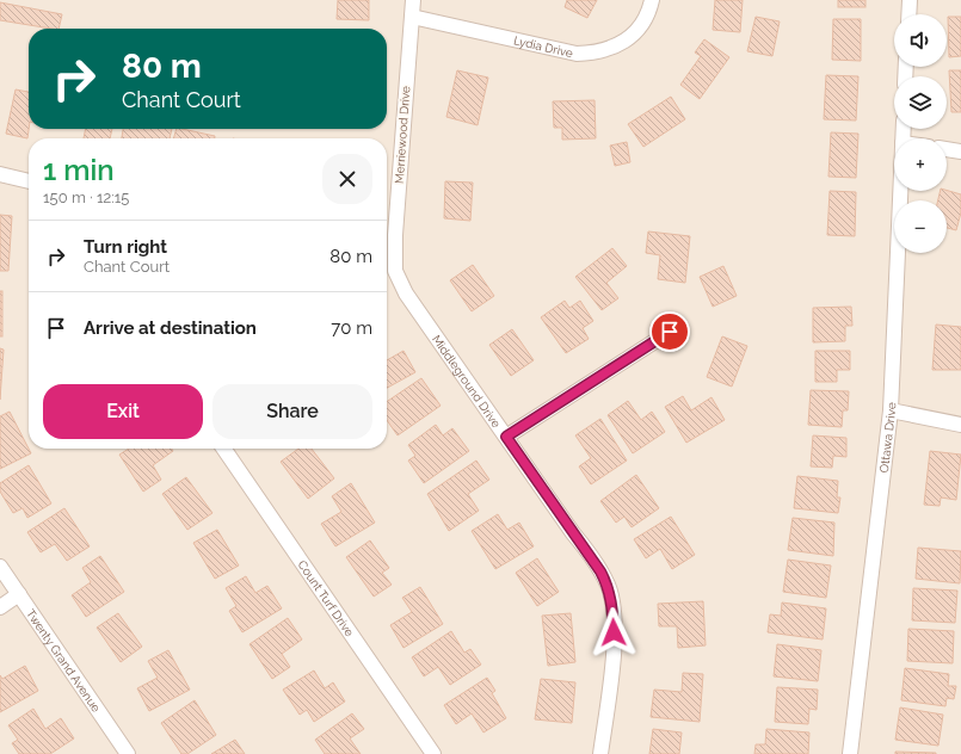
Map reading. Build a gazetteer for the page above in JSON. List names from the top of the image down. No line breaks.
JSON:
{"streets":{"street":["Lydia Drive","Merriewood Drive","Middleground Drive","Ottawa Drive","Count Turf Drive","Twenty Grand Avenue"]},"crossings":[["Lydia Drive","Merriewood Drive"],["Merriewood Drive","Middleground Drive"]],"page":{"map_buttons":["+","−"],"turn":["80 m","Chant Court"],"heading":["1 min","150 m · 12:15"],"list":[{"name":"Turn right","note":"Chant Court","value":"80 m"},{"name":"Arrive at destination","value":"70 m"}],"buttons":["Exit","Share"]}}
